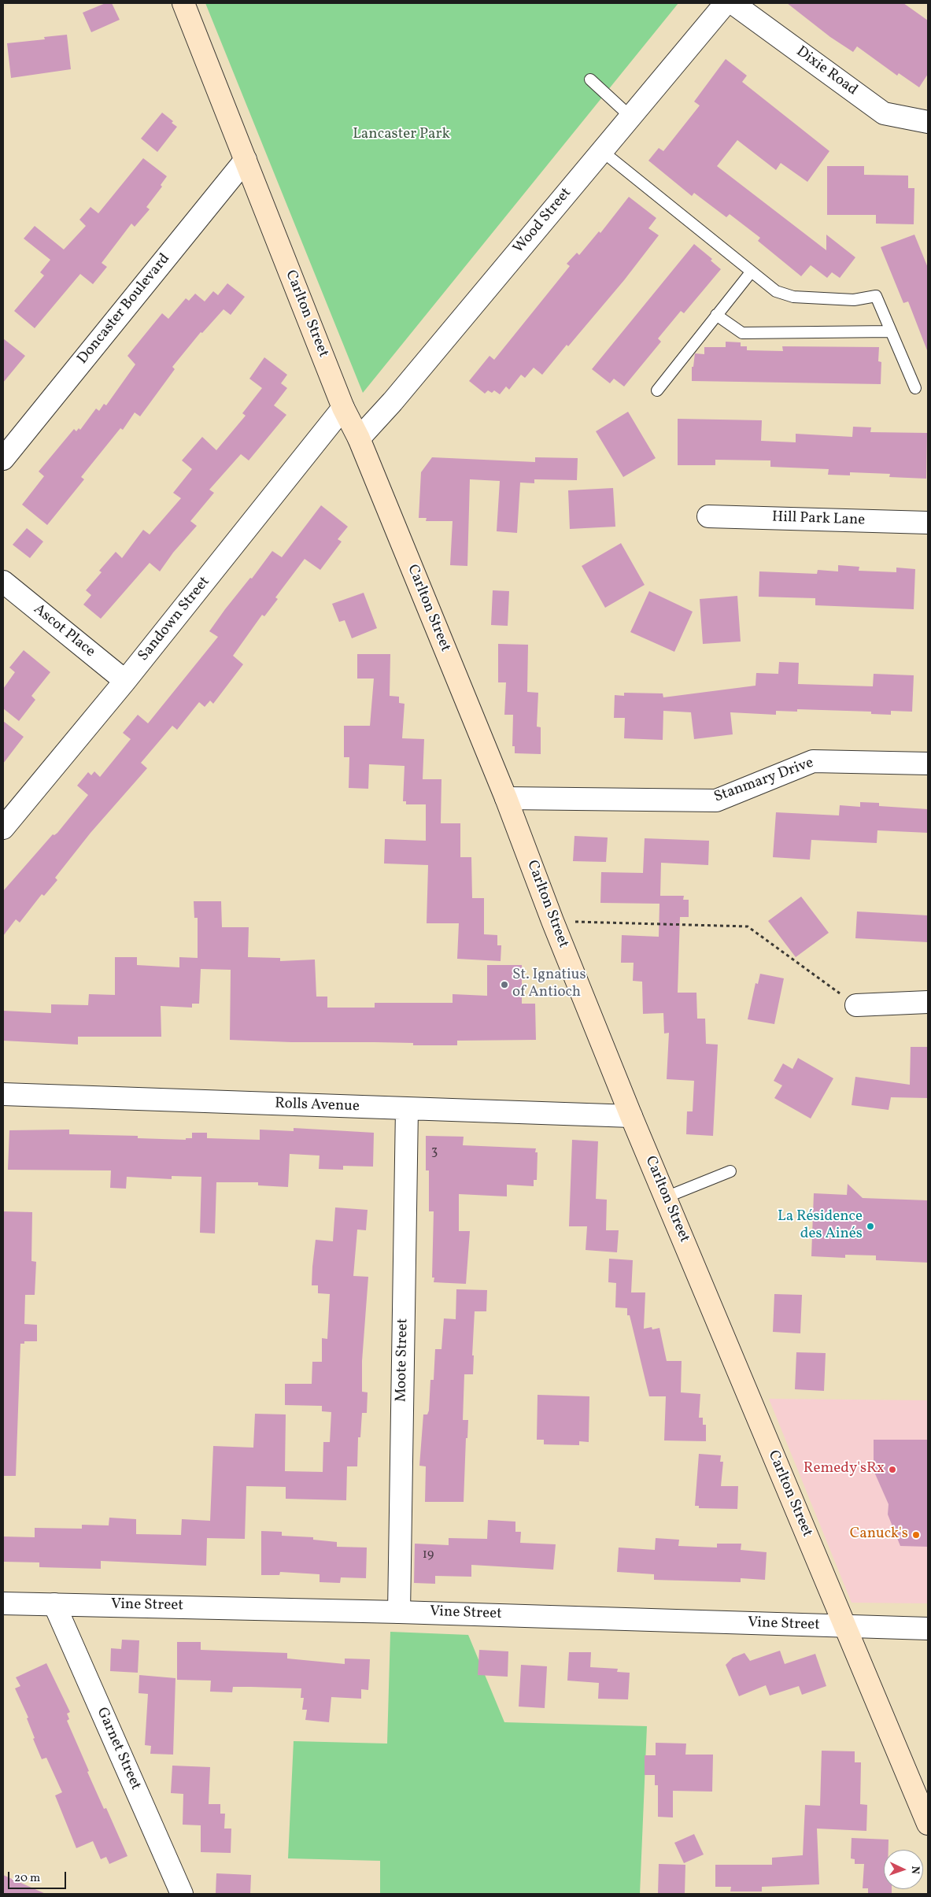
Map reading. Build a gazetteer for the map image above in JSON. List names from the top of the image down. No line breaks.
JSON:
{"streets":{"main road":["Carlton Street"],"street":["Dixie Road","Wood Street","Doncaster Boulevard","Hill Park Lane","Sandown Street","Ascot Place","Stanmary Drive","Rolls Avenue","Moote Street","Vine Street","Garnet Street"]},"crossings":[["Wood Street","Carlton Street"],["Doncaster Boulevard","Carlton Street"],["Carlton Street","Sandown Street"],["Carlton Street","Stanmary Drive"],["Carlton Street","Rolls Avenue"],["Carlton Street","Vine Street"],["Sandown Street","Ascot Place"],["Rolls Avenue","Moote Street"],["Moote Street","Vine Street"],["Vine Street","Garnet Street"]],"parks":["Lancaster Park"],"places":["St. Ignatius of Antioch","La Résidence des Ainés","Remedy'sRx","Canuck's"],"house_numbers":["3","19"],"scale_bar":"20 m","north":"right"}
